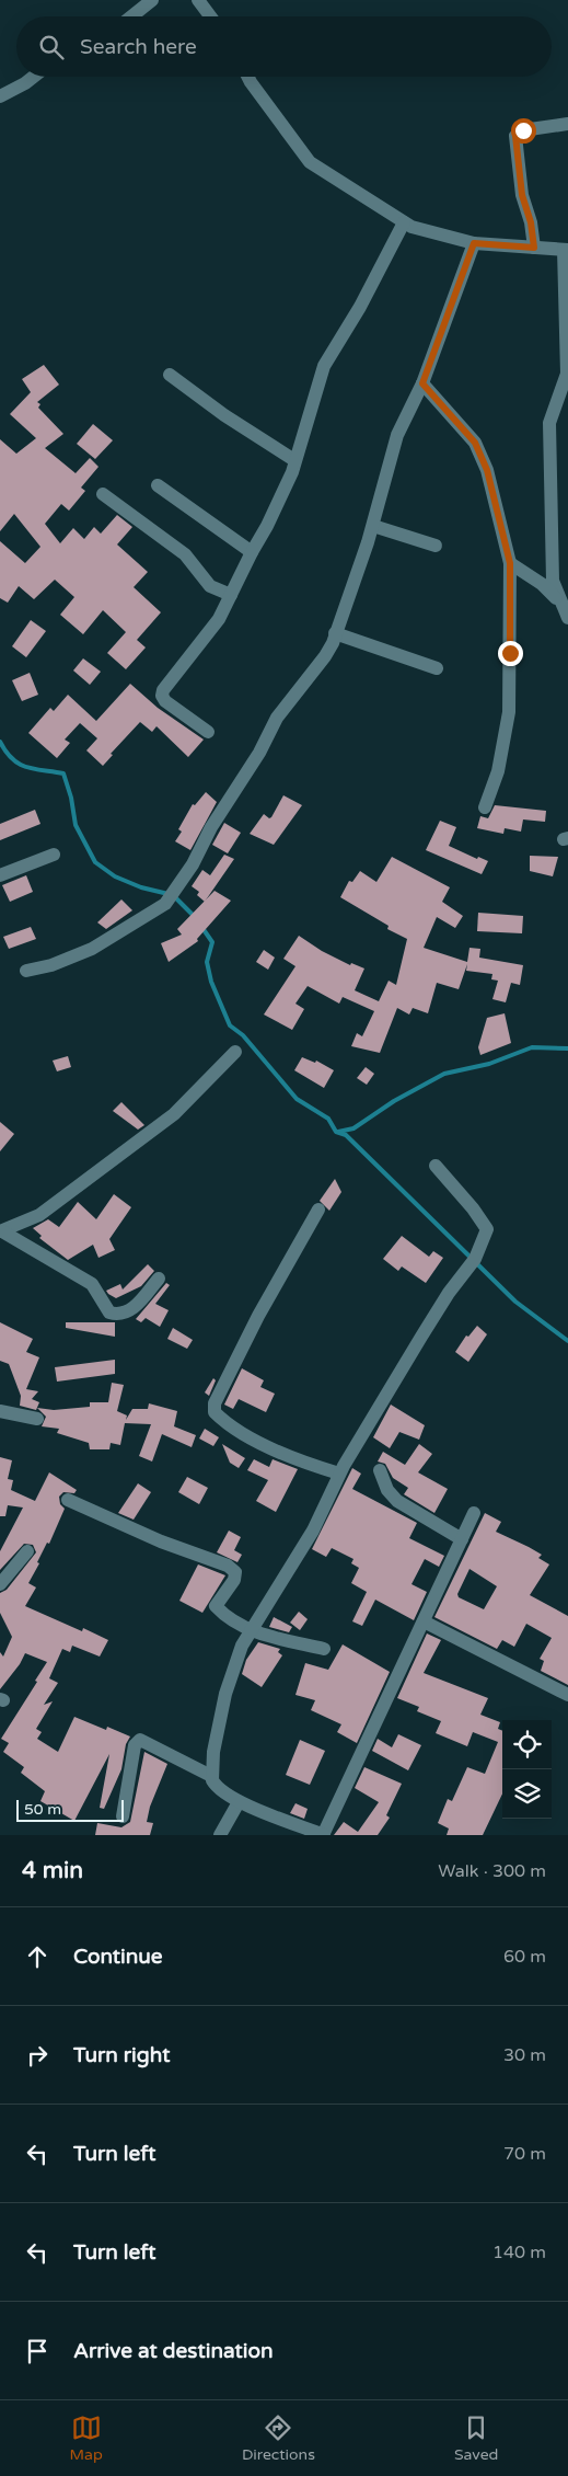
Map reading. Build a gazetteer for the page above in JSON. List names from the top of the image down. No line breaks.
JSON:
{"scale_bar":"50 m","page":{"search":"Search here","scale":"50 m","heading":["4 min","Walk · 300 m"],"list":[["Continue","60 m"],["Turn right","30 m"],["Turn left","70 m"],["Turn left","140 m"],"Arrive at destination"],"nav":["Map","Directions","Saved"]}}
